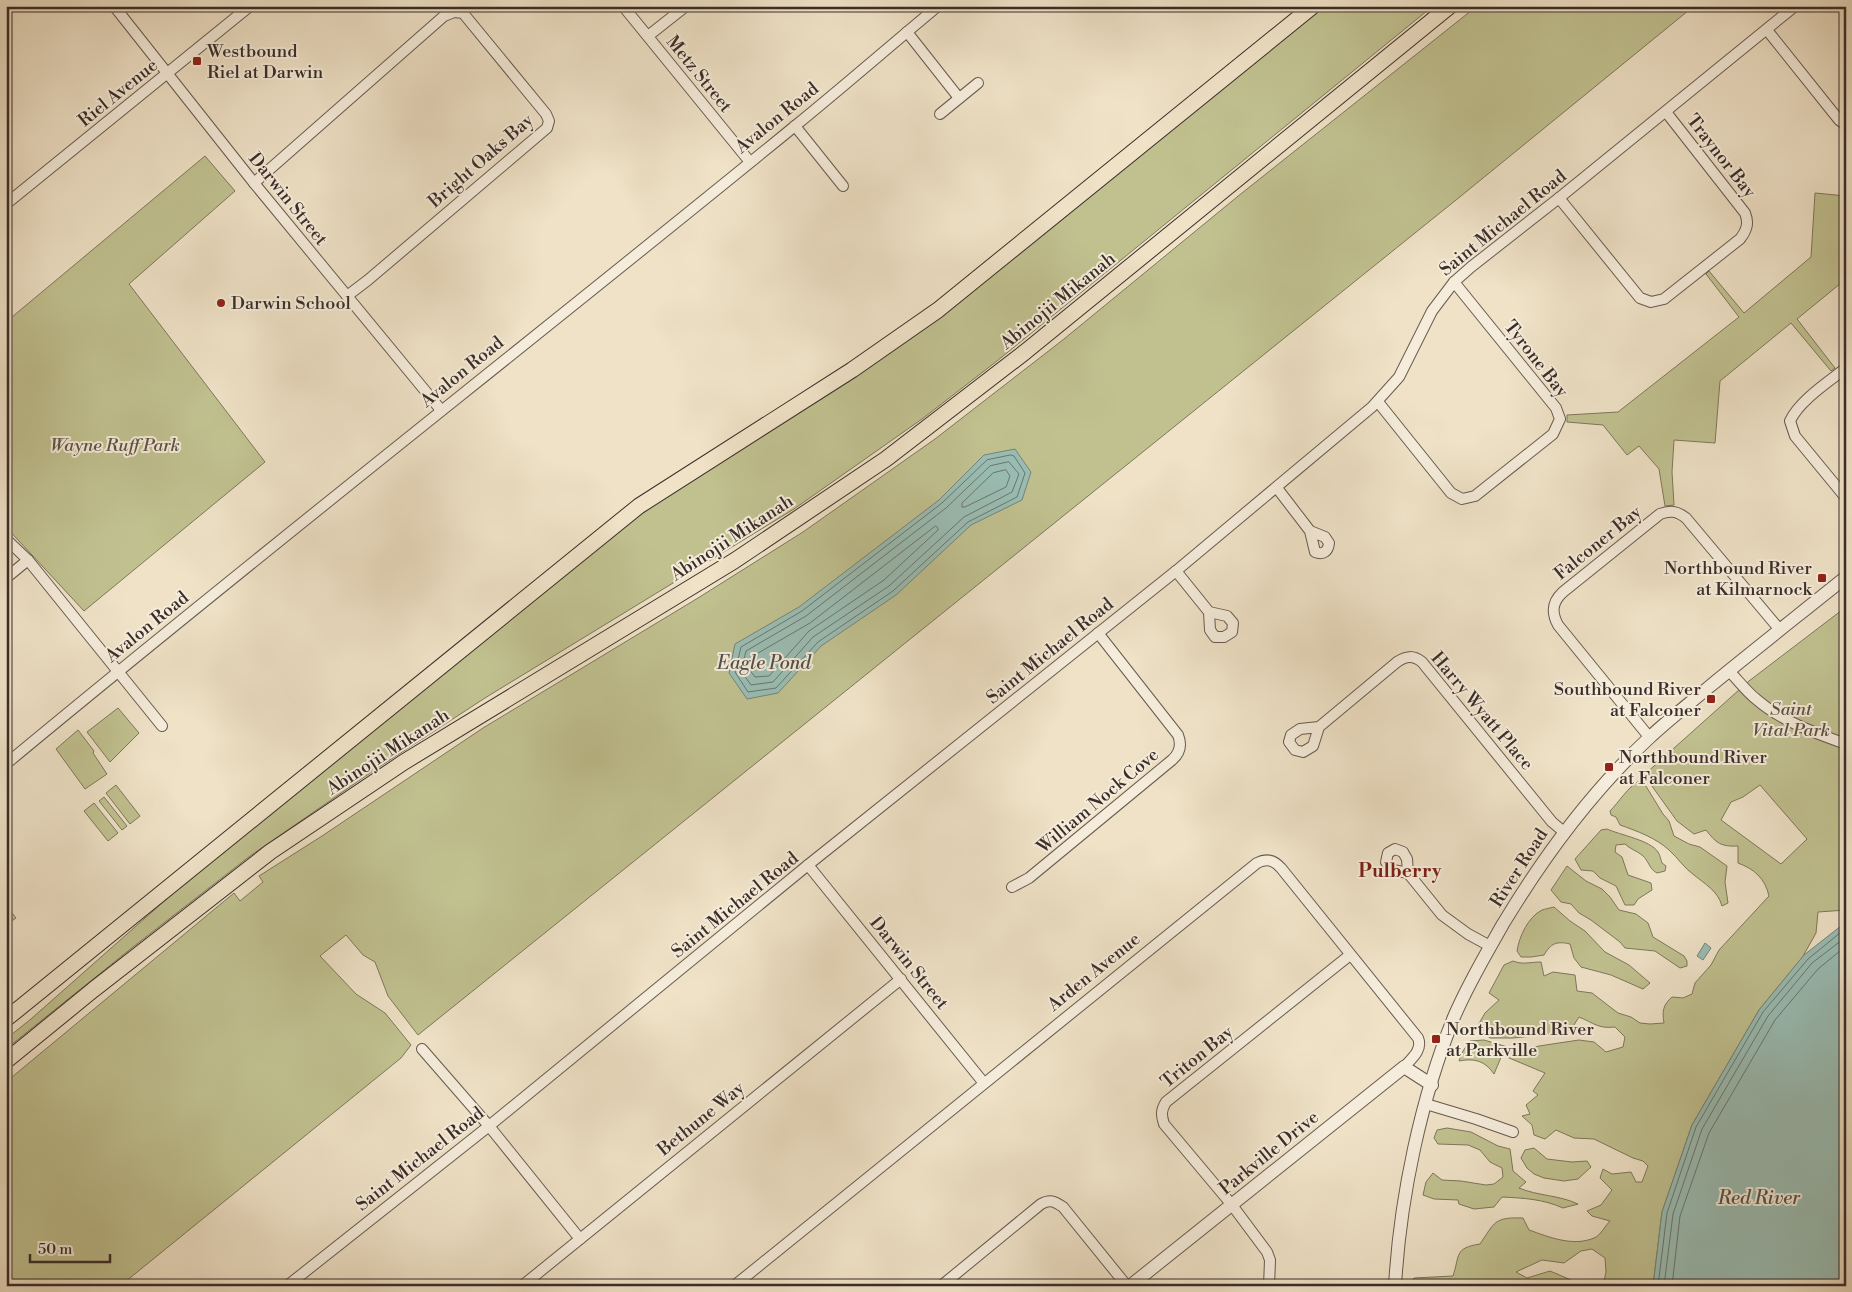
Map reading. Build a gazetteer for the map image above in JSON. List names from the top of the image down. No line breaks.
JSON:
{"streets":{"main road":["Abinojii Mikanah"],"street":["Metz Street","Riel Avenue","Avalon Road","Traynor Bay","Bright Oaks Bay","Darwin Street","Saint Michael Road","Tyrone Bay","Falconer Bay","Harry Wyatt Place","William Nock Cove","River Road","Arden Avenue","Triton Bay","Bethune Way","Parkville Drive"]},"crossings":[["Metz Street","Avalon Road"],["Riel Avenue","Darwin Street"],["Avalon Road","Darwin Street"],["Traynor Bay","Saint Michael Road"],["Bright Oaks Bay","Darwin Street"],["Darwin Street","Saint Michael Road"],["Darwin Street","Arden Avenue"],["Darwin Street","Bethune Way"],["Saint Michael Road","Tyrone Bay"],["Saint Michael Road","William Nock Cove"],["Falconer Bay","River Road"],["Harry Wyatt Place","River Road"],["Arden Avenue","Triton Bay"],["Arden Avenue","Parkville Drive"],["Triton Bay","Parkville Drive"]],"districts":["Pulberry"],"water":["Eagle Pond","Red River"],"parks":["Wayne Ruff Park","Saint Vital Park"],"places":{"transit":["Westbound Riel at Darwin","Northbound River at Kilmarnock","Southbound River at Falconer","Northbound River at Falconer","Northbound River at Parkville"],"other":["Darwin School"]},"scale_bar":"50 m"}
